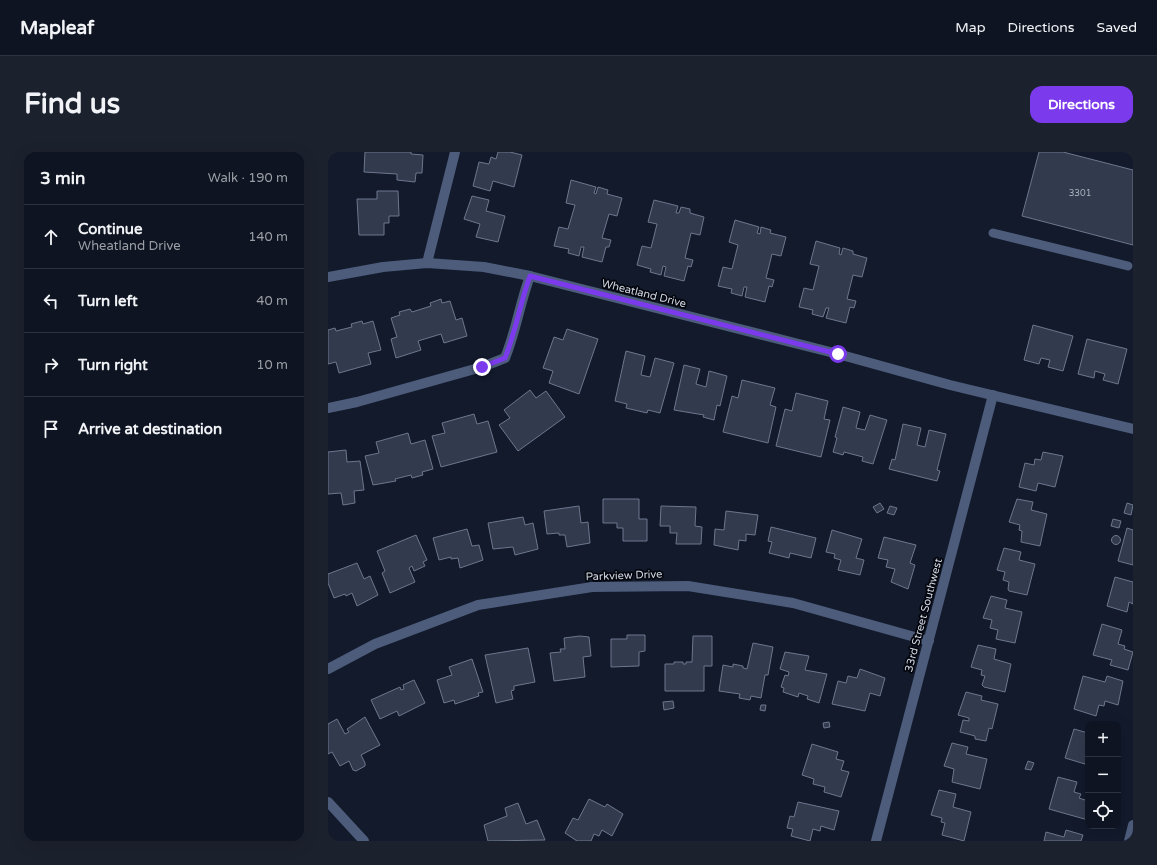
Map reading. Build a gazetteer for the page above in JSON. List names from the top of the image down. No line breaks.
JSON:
{"streets":{"street":["Wheatland Drive","Parkview Drive","33rd Street Southwest"]},"crossings":[["Wheatland Drive","33rd Street Southwest"],["Parkview Drive","33rd Street Southwest"]],"house_numbers":["3301"],"page":{"header":"Mapleaf","nav":["Map","Directions","Saved"],"buttons":"Directions","title":"Find us","heading":["3 min","Walk · 190 m"],"list":[["Continue","Wheatland Drive","140 m"],["Turn left","40 m"],["Turn right","10 m"],"Arrive at destination"],"map_buttons":["+","−"]}}
